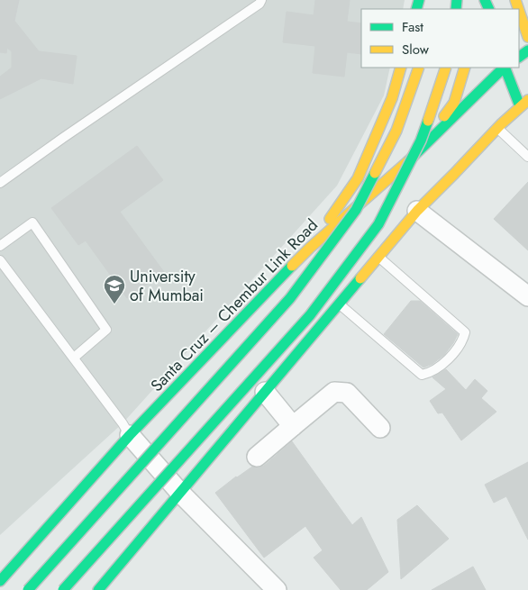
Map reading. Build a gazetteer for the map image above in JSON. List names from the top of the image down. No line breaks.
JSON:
{"streets":{"highway":["Santa Cruz – Chembur Link Road"]},"places":{"school or university":["University of Mumbai"]},"legend":["Fast","Slow"]}
